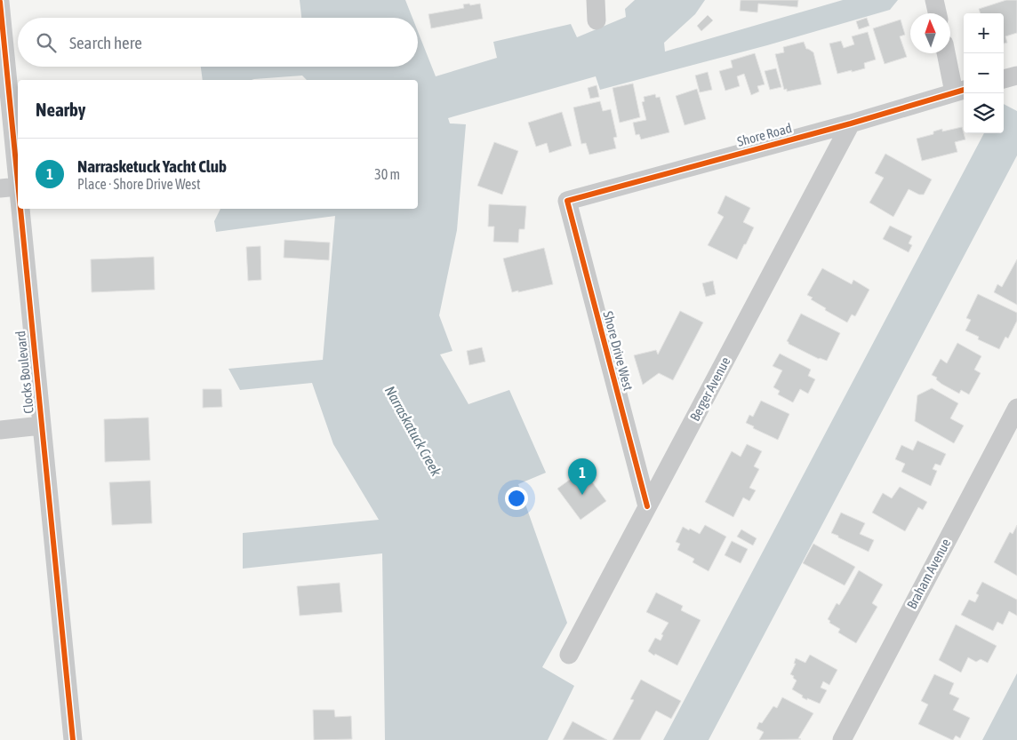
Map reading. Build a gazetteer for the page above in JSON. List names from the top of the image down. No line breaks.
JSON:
{"streets":{"street":["Shore Road","Shore Drive West","Clocks Boulevard","Berger Avenue","Braham Avenue"]},"crossings":[["Shore Road","Shore Drive West"],["Shore Road","Berger Avenue"],["Shore Drive West","Berger Avenue"]],"water":["Narraskatuck Creek"],"north":"top","page":{"map_buttons":["+","−"],"search":"Search here","heading":"Nearby","list":[{"mark":"1","name":"Narrasketuck Yacht Club","note":"Place · Shore Drive West","value":"30 m"}],"pins":"1"}}
